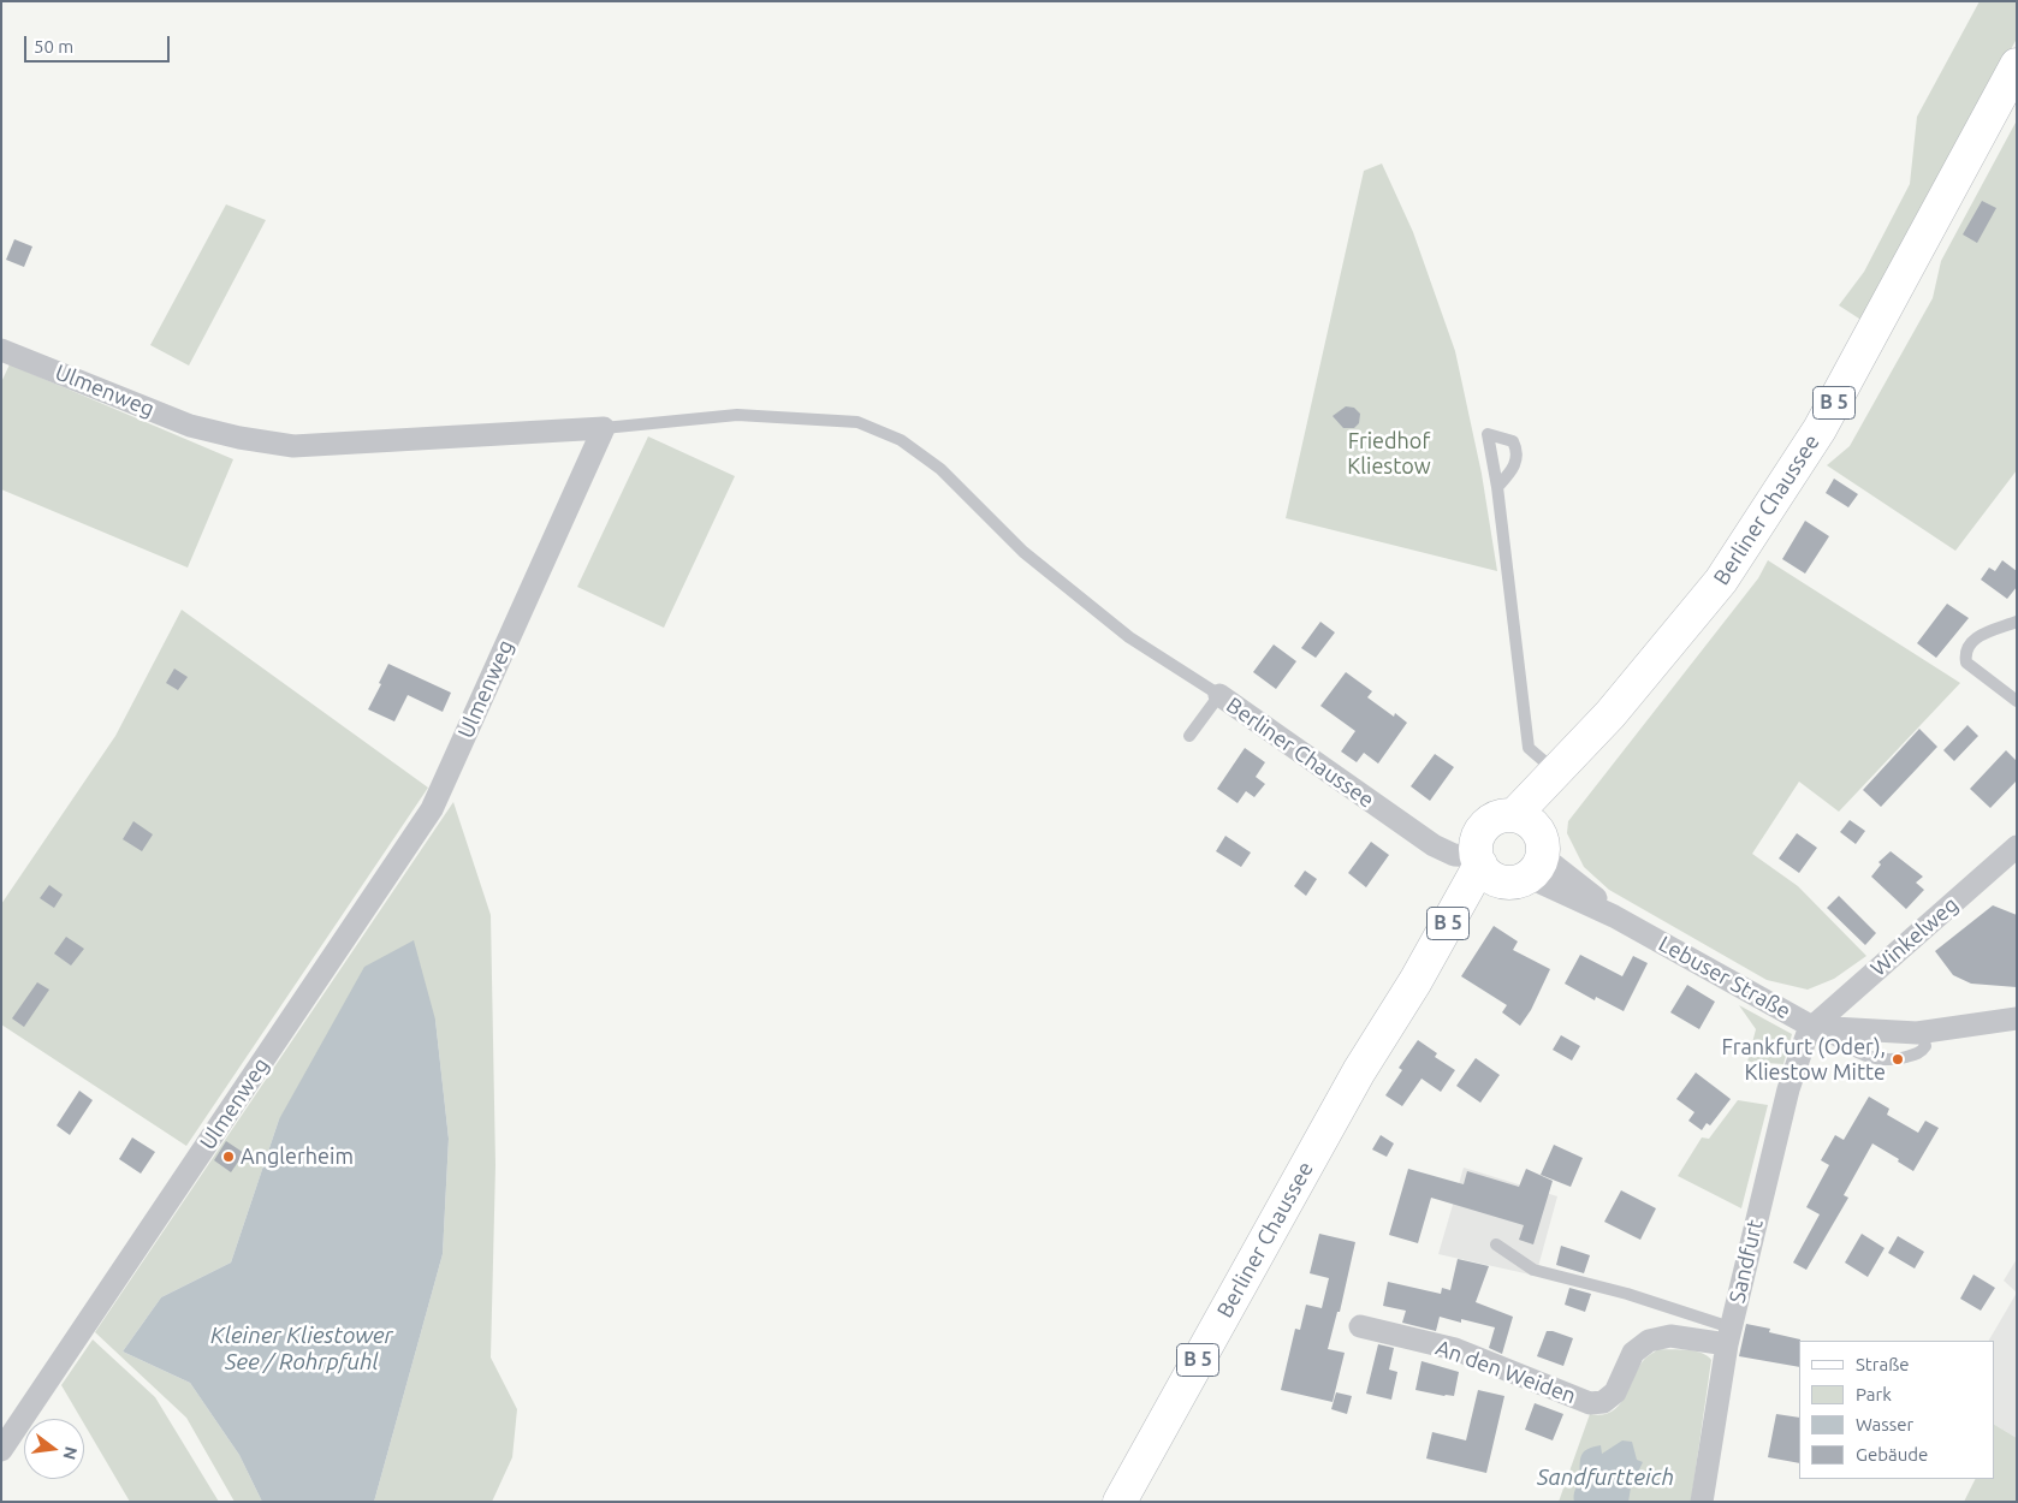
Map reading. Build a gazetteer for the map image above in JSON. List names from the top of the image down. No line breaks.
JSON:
{"streets":{"main road":["B 5","Berliner Chaussee"],"street":["Ulmenweg","Winkelweg","Lebuser Straße","Sandfurt","An den Weiden"]},"crossings":[["Berliner Chaussee","Lebuser Straße"],["Winkelweg","Lebuser Straße"],["Winkelweg","Sandfurt"],["Lebuser Straße","Sandfurt"],["Sandfurt","An den Weiden"]],"water":["Kleiner Kliestower See / Rohrpfuhl","Sandfurtteich"],"parks":["Friedhof Kliestow"],"places":["Frankfurt (Oder), Kliestow Mitte","Anglerheim"],"legend":["Straße","Park","Wasser","Gebäude"],"scale_bar":"50 m","north":"right"}
